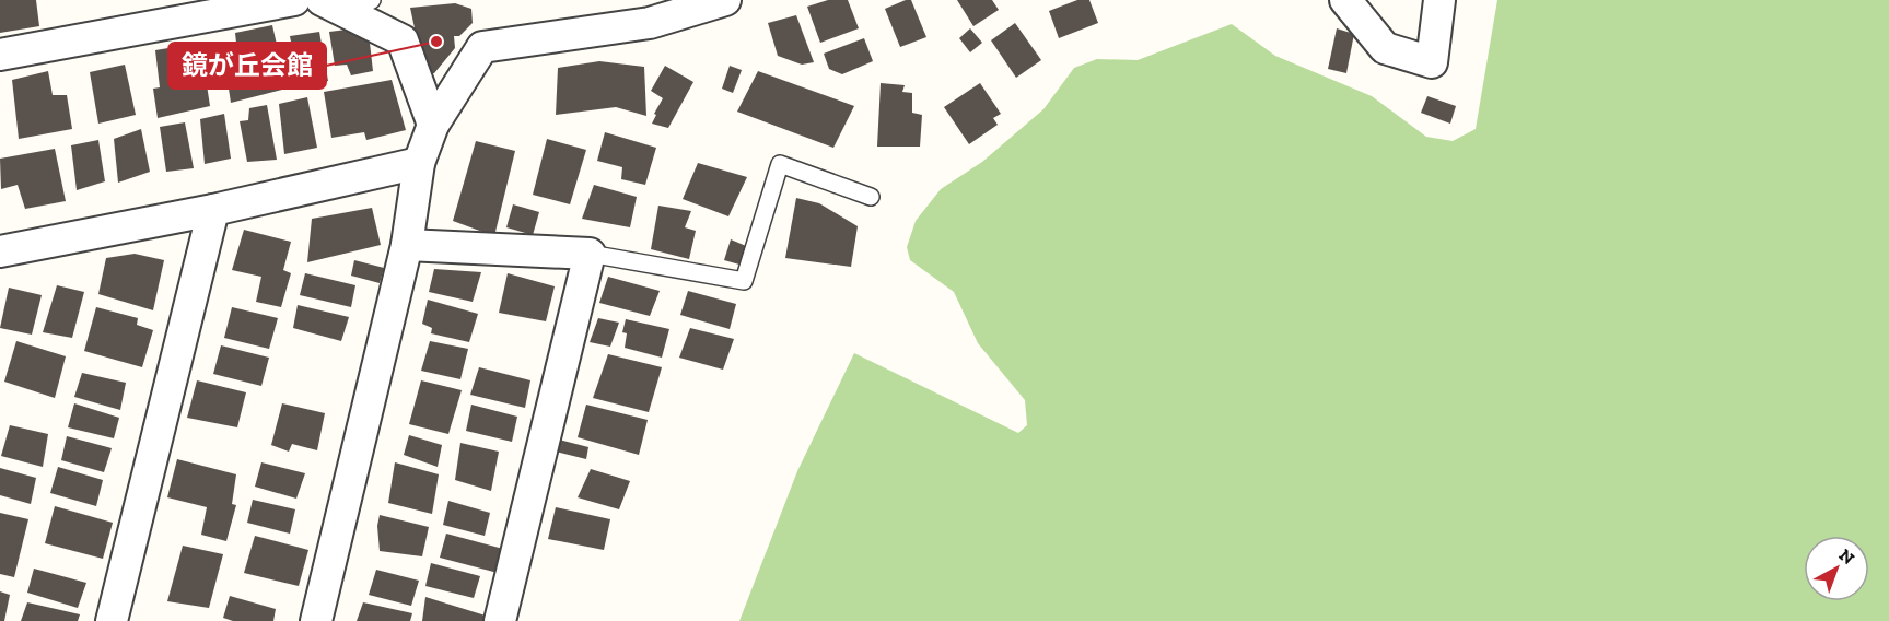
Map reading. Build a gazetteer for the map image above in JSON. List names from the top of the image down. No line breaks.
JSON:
{"places":["鏡が丘会館"],"north":"top right"}
